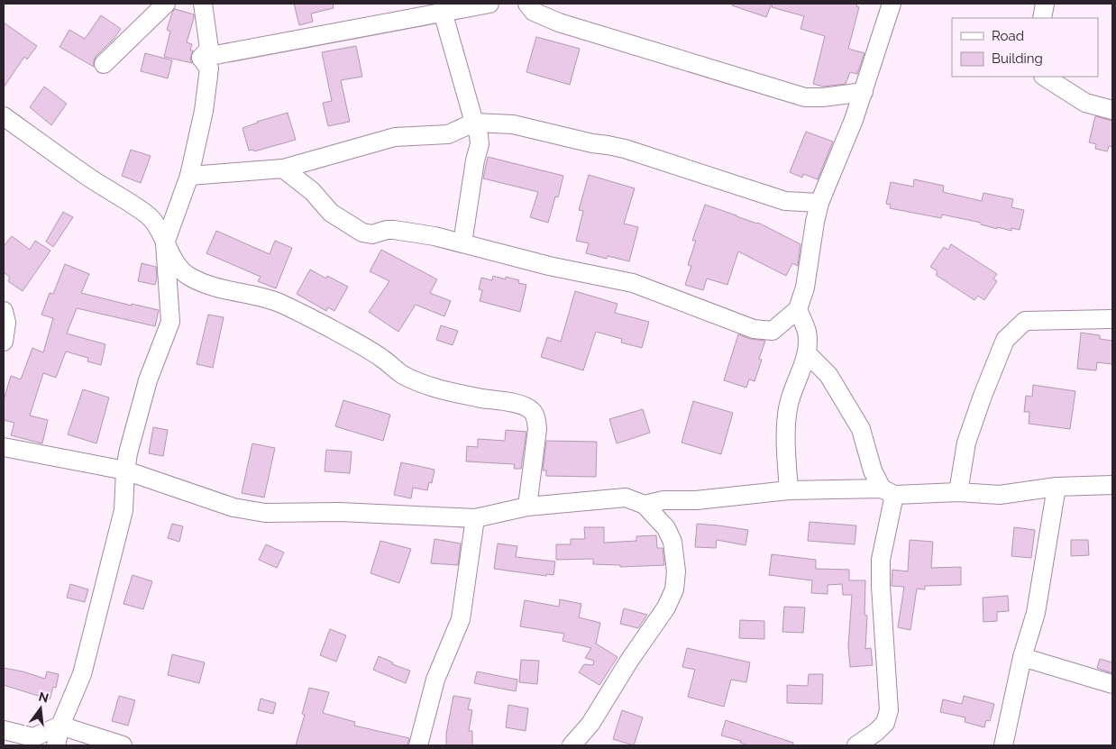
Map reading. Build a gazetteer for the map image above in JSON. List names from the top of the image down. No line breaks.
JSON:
{"legend":["Road","Building"],"north":"top"}
